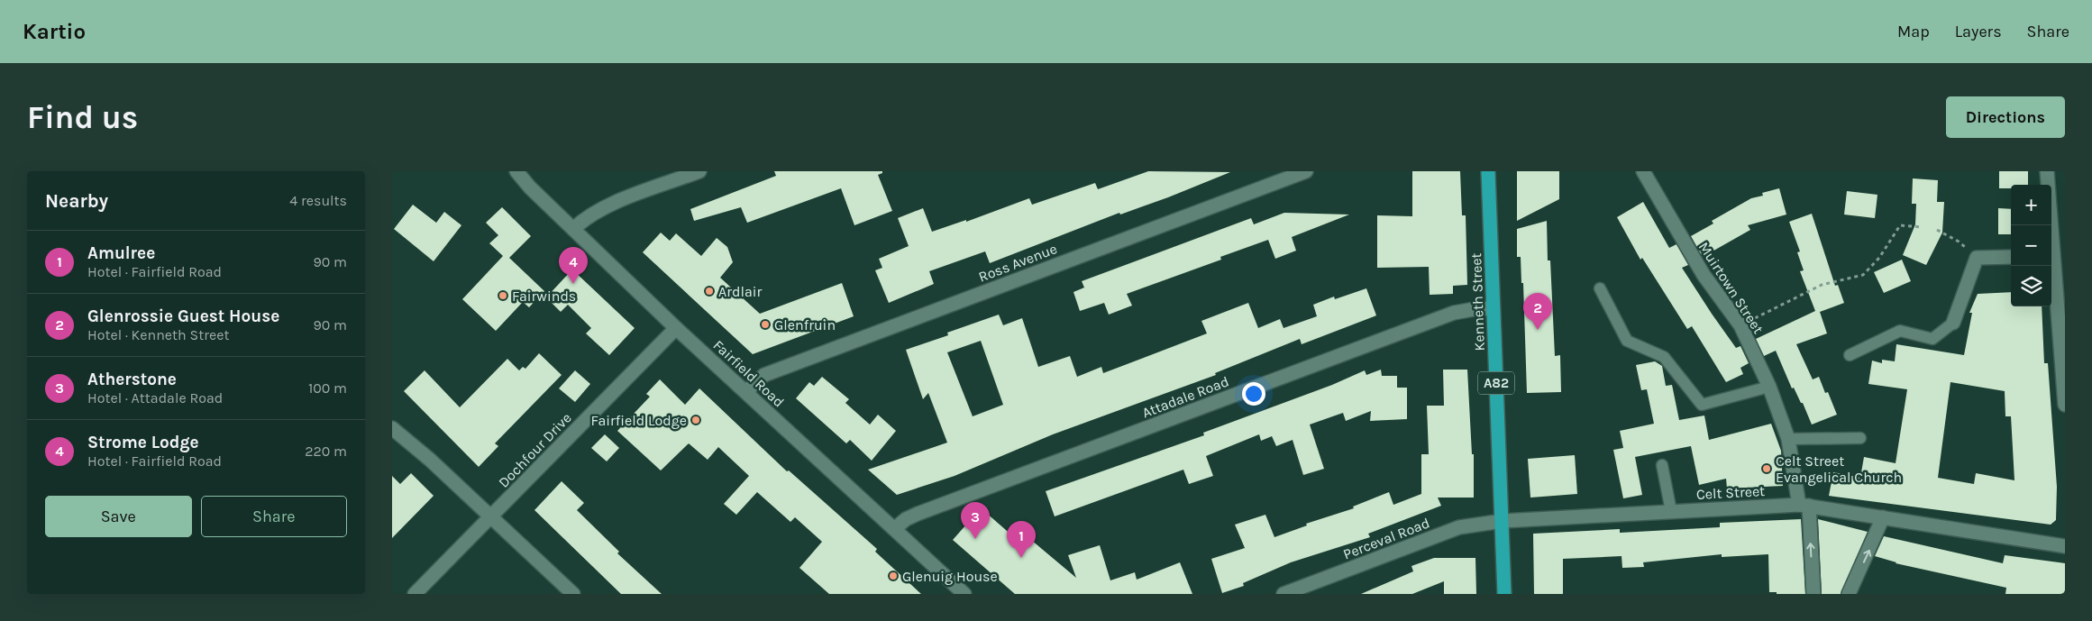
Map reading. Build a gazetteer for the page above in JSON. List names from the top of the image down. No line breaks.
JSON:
{"streets":{"highway":["Kenneth Street","A82"],"street":["Ross Avenue","Muirtown Street","Fairfield Road","Attadale Road","Dochfour Drive","Celt Street","Perceval Road"]},"crossings":[["Ross Avenue","Fairfield Road"],["Muirtown Street","Celt Street"],["Kenneth Street","Attadale Road"],["Kenneth Street","Celt Street"],["Kenneth Street","Perceval Road"],["Fairfield Road","Attadale Road"],["Fairfield Road","Dochfour Drive"],["Celt Street","Perceval Road"]],"places":["Ardlair","Fairwinds","Glenfruin","Fairfield Lodge","Celt Street Evangelical Church","Glenuig House"],"page":{"header":"Kartio","nav":["Map","Layers","Share"],"buttons":["Directions",["Save","Share"]],"title":"Find us","heading":["Nearby","4 results"],"map_buttons":["+","−"],"list":[{"mark":"1","name":"Amulree","note":"Hotel · Fairfield Road","value":"90 m"},{"mark":"2","name":"Glenrossie Guest House","note":"Hotel · Kenneth Street","value":"90 m"},{"mark":"3","name":"Atherstone","note":"Hotel · Attadale Road","value":"100 m"},{"mark":"4","name":"Strome Lodge","note":"Hotel · Fairfield Road","value":"220 m"}],"pins":["4","2","3","1"]}}
